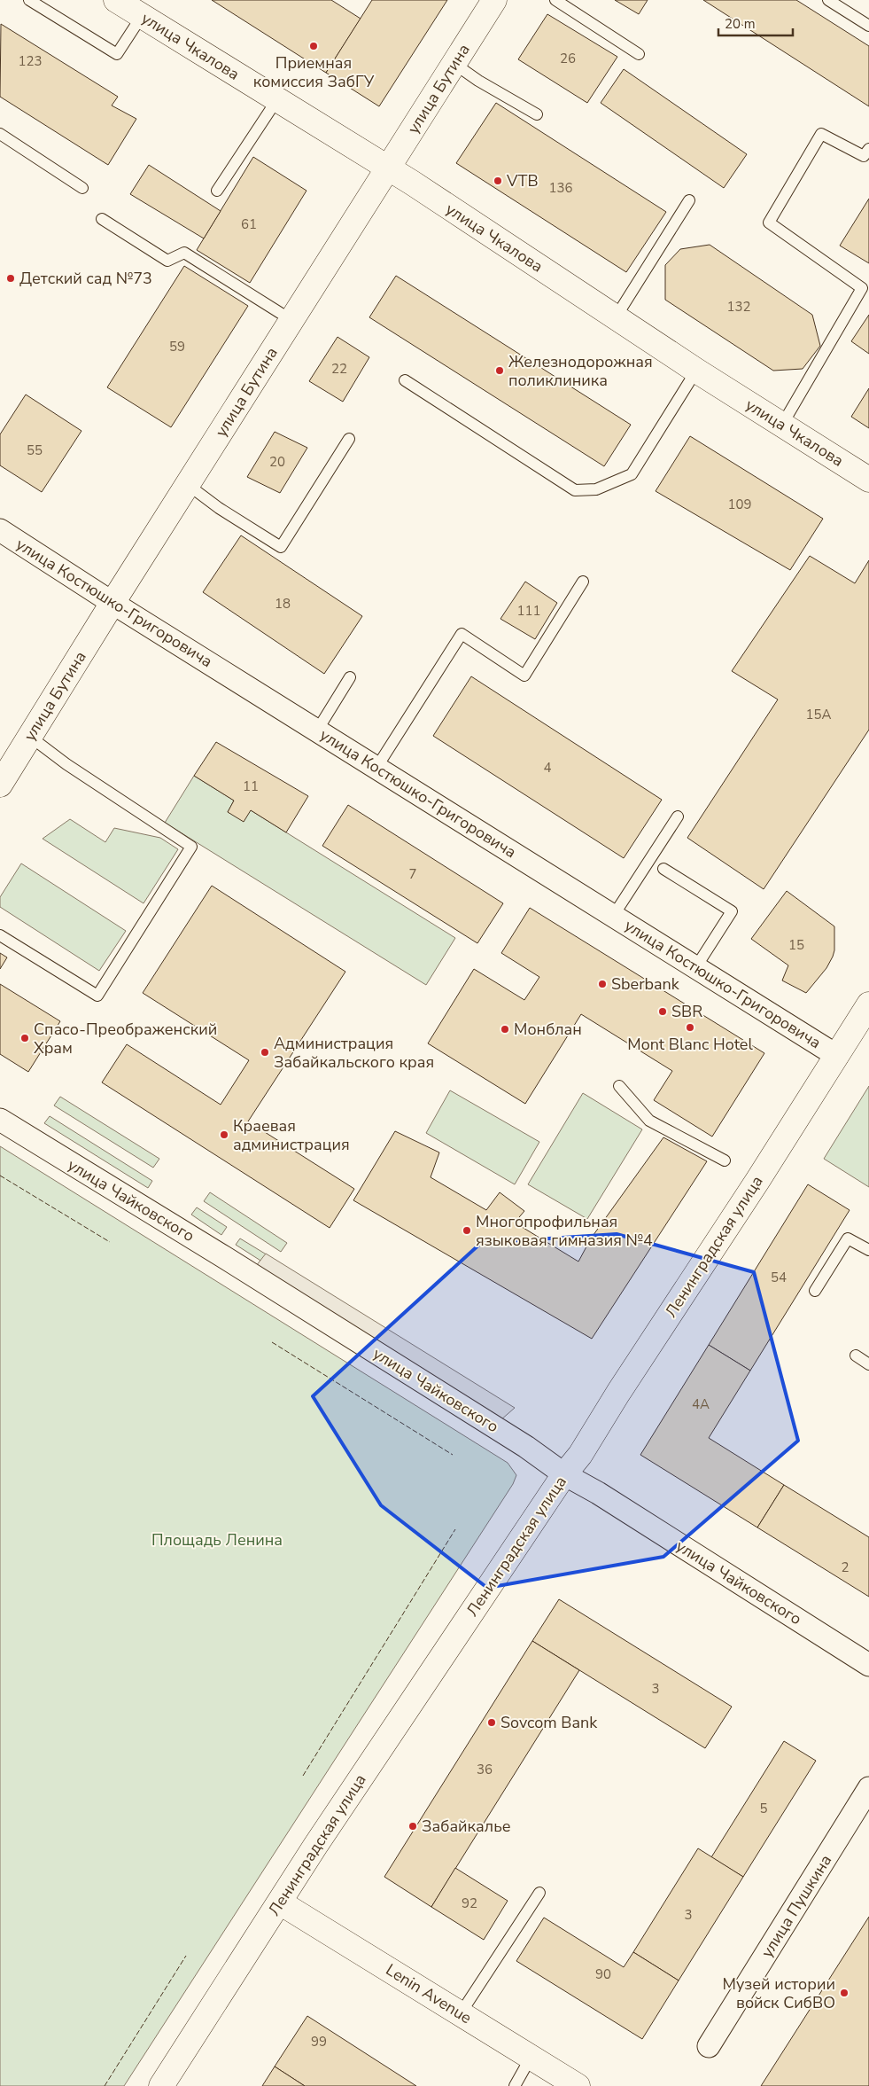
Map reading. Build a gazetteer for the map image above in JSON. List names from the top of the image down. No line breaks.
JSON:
{"streets":{"main road":["улица Чкалова","улица Бутина","Ленинградская улица","Lenin Avenue"],"street":["улица Костюшко-Григоровича","улица Чайковского","улица Пушкина"]},"crossings":[["улица Чкалова","улица Бутина"],["улица Бутина","улица Костюшко-Григоровича"],["улица Костюшко-Григоровича","Ленинградская улица"],["улица Чайковского","Ленинградская улица"],["Ленинградская улица","Lenin Avenue"]],"parks":["Площадь Ленина"],"places":["Приемная комиссия ЗабГУ","VTB","Детский сад №73","Железнодорожная поликлиника","Sberbank","SBR","Mont Blanc Hotel","Монблан","Спасо-Преображенский Храм","Администрация Забайкальского края","Краевая администрация","Многопрофильная языковая гимназия №4","Sovcom Bank","Забайкалье","Музей истории войск СибВО"],"house_numbers":["26","123","136","61","132","59","22","55","20","109","18","111","15А","4","11","7","15","54","4А","2","3","36","5","92","3","90","99"],"scale_bar":"20 m"}
